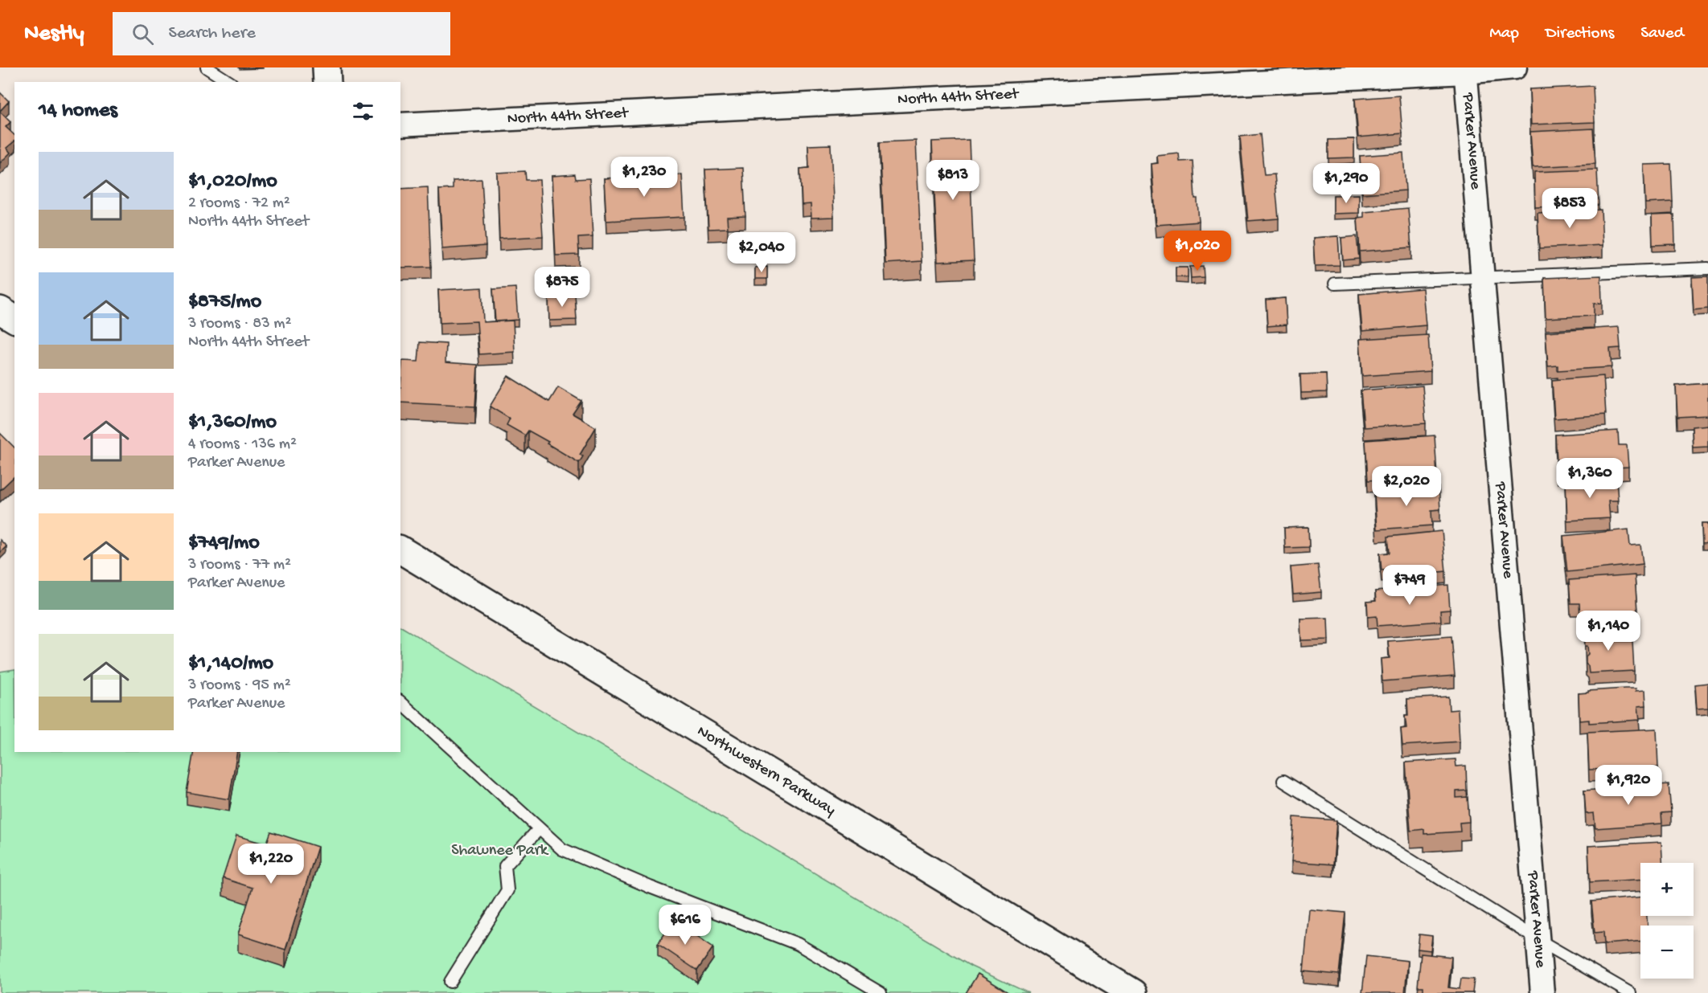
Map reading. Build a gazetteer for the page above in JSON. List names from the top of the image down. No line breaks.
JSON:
{"streets":{"street":["North 44th Street","Parker Avenue","Northwestern Parkway"]},"crossings":[["North 44th Street","Parker Avenue"]],"parks":["Shawnee Park"],"page":{"header":"Nestly","search":"Search here","nav":["Map","Directions","Saved"],"heading":"14 homes","list":[{"name":"$1,020/mo","note":"2 rooms · 72 m² · North 44th Street"},{"name":"$875/mo","note":"3 rooms · 83 m² · North 44th Street"},{"name":"$1,360/mo","note":"4 rooms · 136 m² · Parker Avenue"},{"name":"$749/mo","note":"3 rooms · 77 m² · Parker Avenue"},{"name":"$1,140/mo","note":"3 rooms · 95 m² · Parker Avenue"}],"price":["$1,230","$813","$1,290","$853","$1,020","$2,040","$875","$1,360","$2,020","$749","$1,140","$1,920","$1,220","$616"],"map_buttons":["+","−"]}}
